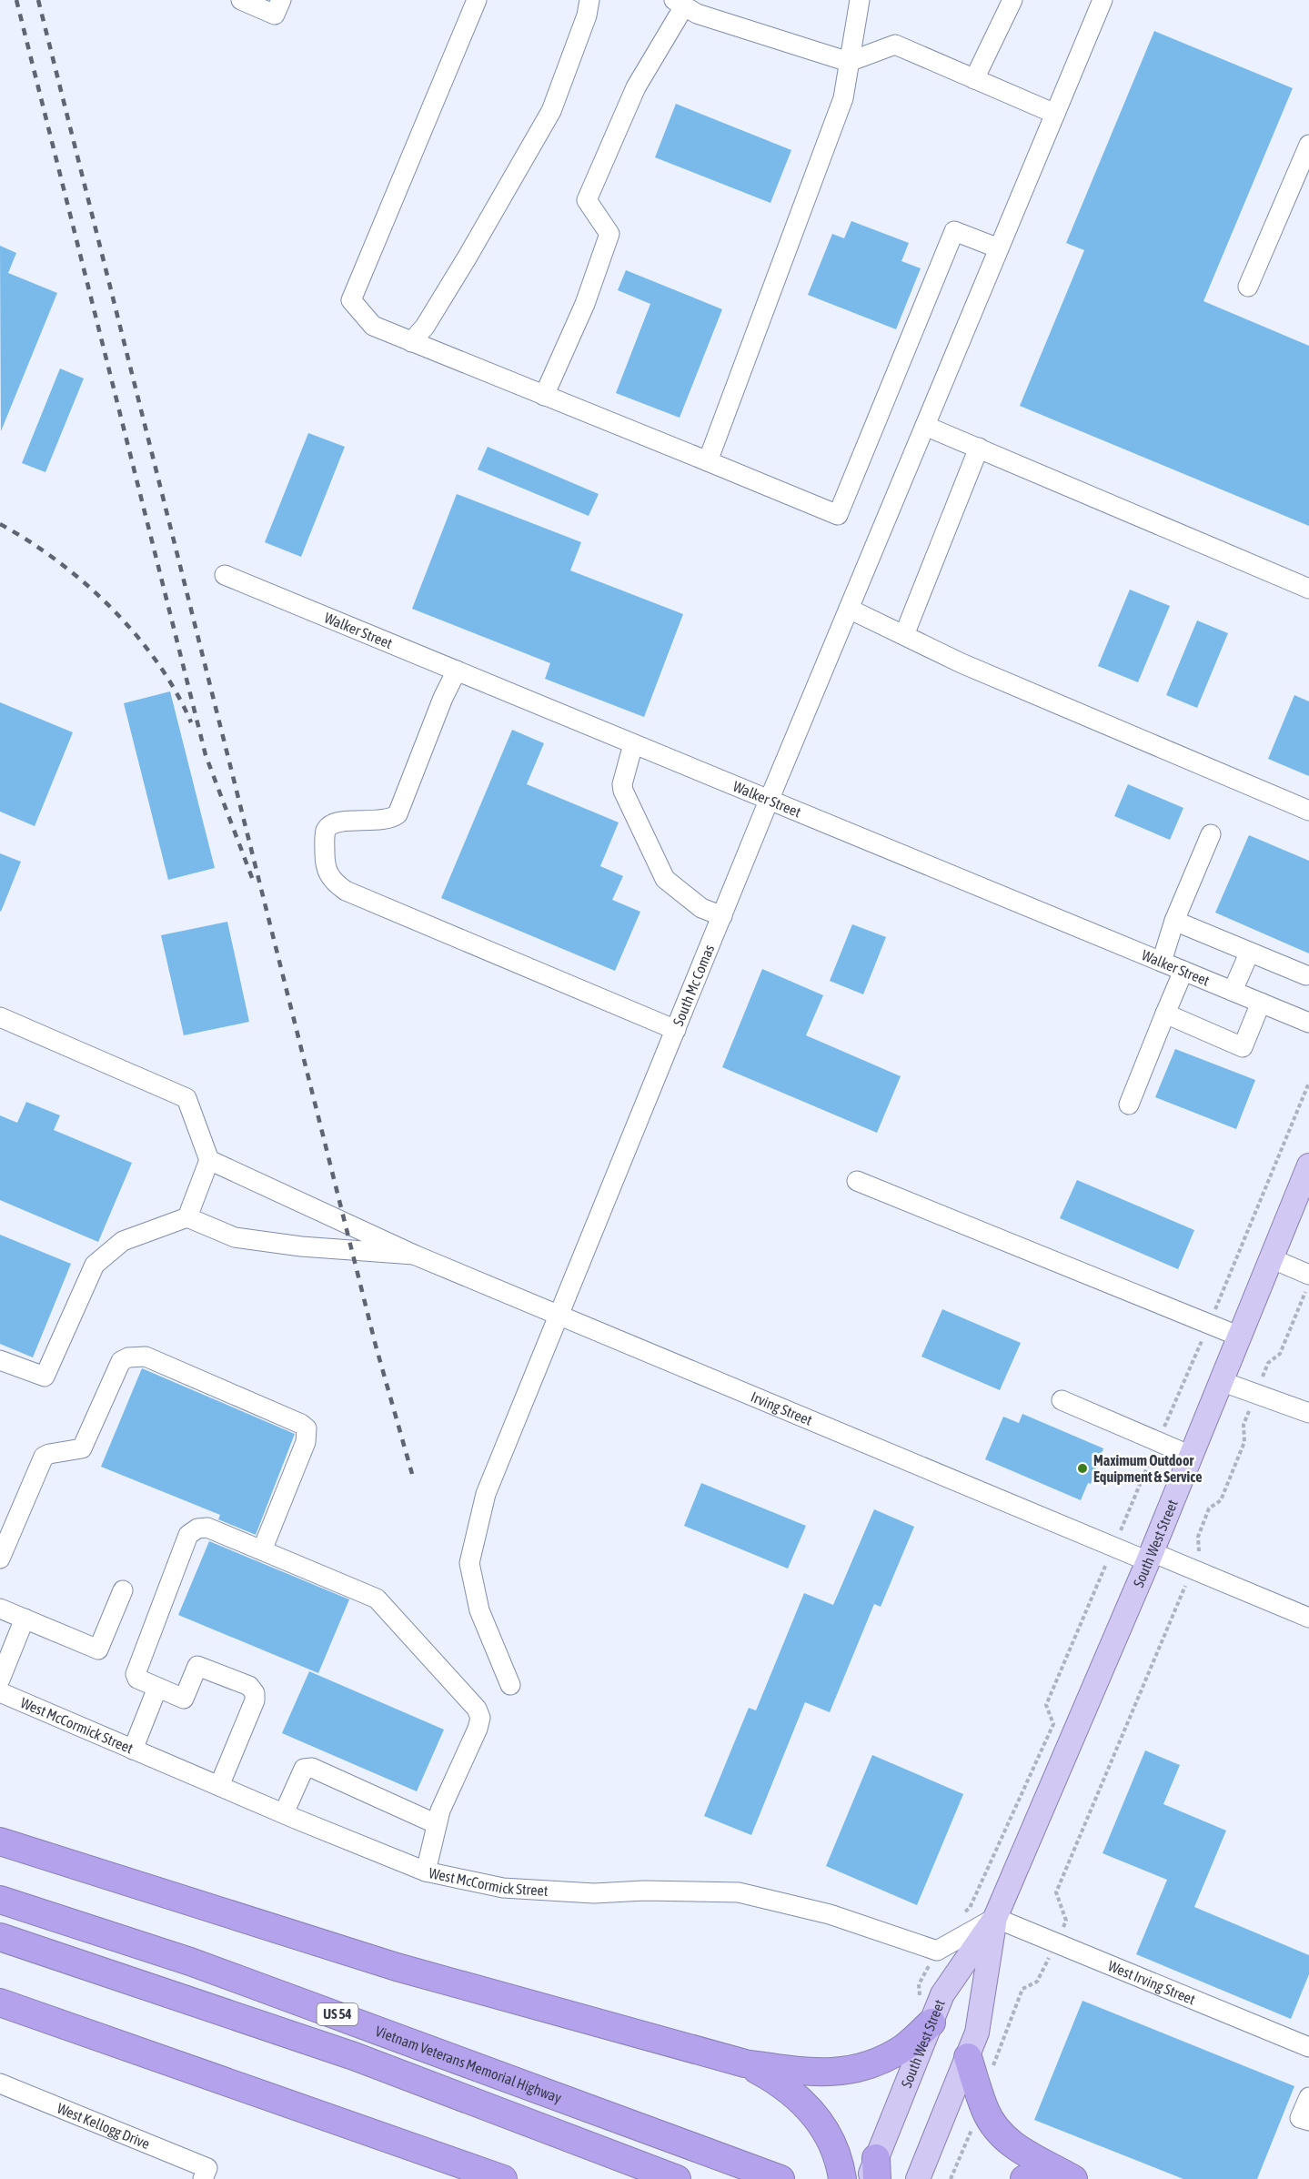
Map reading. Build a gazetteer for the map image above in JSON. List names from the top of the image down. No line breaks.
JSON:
{"streets":{"highway":["US 54","Vietnam Veterans Memorial Highway"],"main road":["South West Street"],"street":["Walker Street","South Mc Comas","Irving Street","West McCormick Street","West Irving Street","West Kellogg Drive"]},"crossings":[["Walker Street","South Mc Comas"],["South Mc Comas","Irving Street"],["Irving Street","South West Street"],["South West Street","West Irving Street"]],"places":["Maximum Outdoor Equipment & Service"]}
